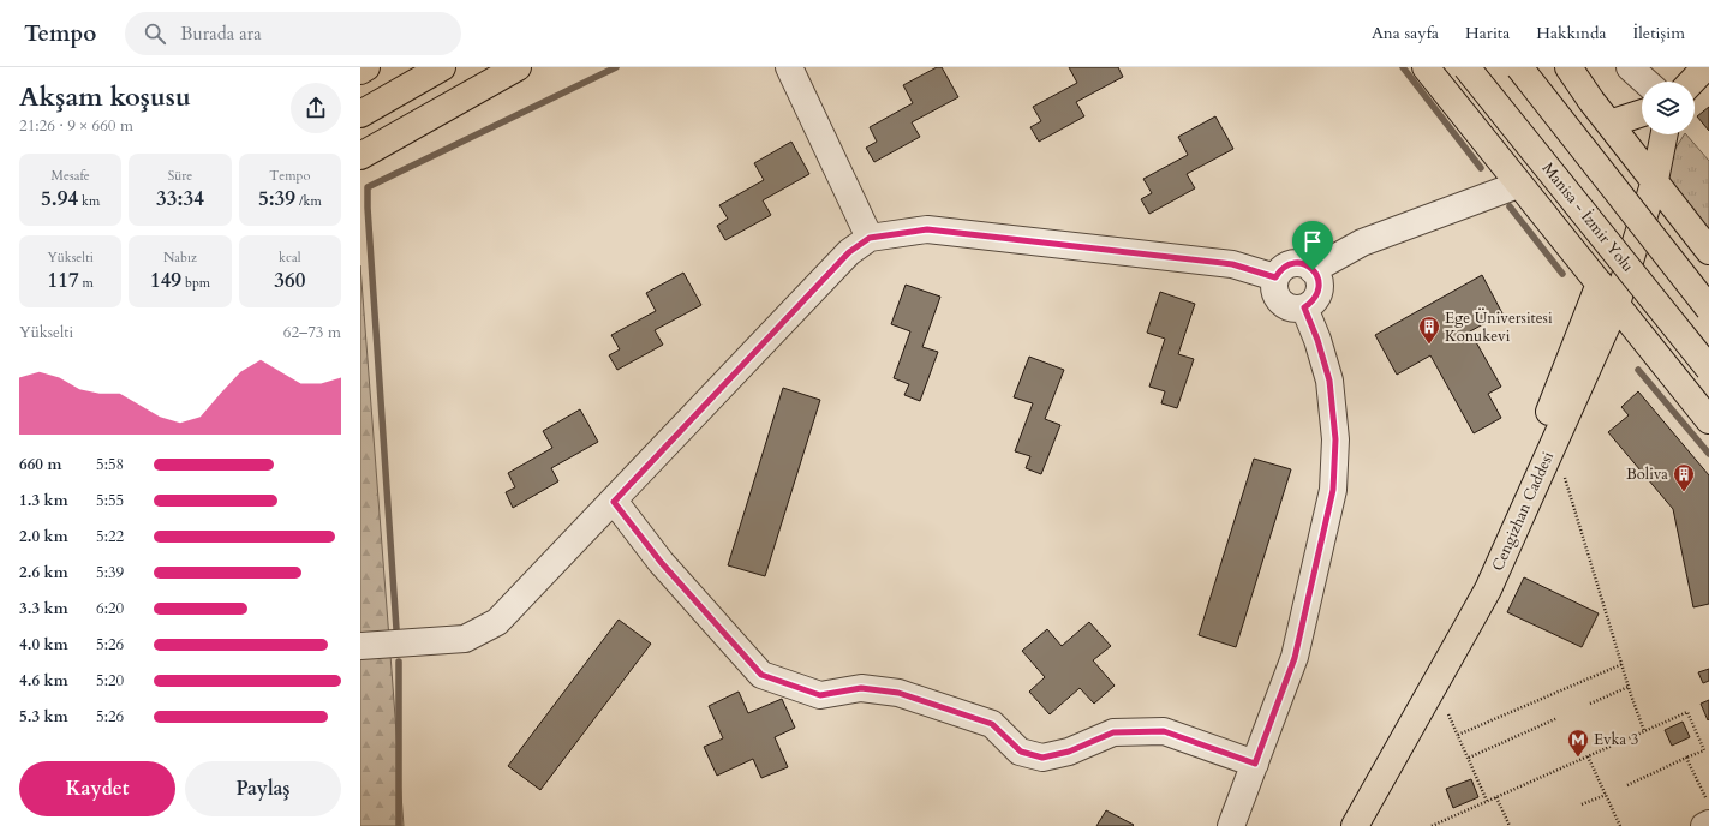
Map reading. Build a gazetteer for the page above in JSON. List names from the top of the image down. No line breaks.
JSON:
{"streets":{"main road":["Manisa - İzmir Yolu","Cengizhan Caddesi"]},"places":{"building":["Ege Üniversitesi Konukevi","Boliva"],"metro station":["Evka 3"]},"page":{"header":"Tempo","search":"Burada ara","nav":["Ana sayfa","Harita","Hakkında","İletişim"],"heading":["Akşam koşusu","21:26 · 9 × 660 m"],"stats":[["Mesafe","5.94 km"],["Süre","33:34"],["Tempo","5:39 /km"],["Yükselti","117 m"],["Nabız","149 bpm"],["kcal","360"]],"chart":["Yükselti","62–73 m"],"list":[{"name":"660 m","note":"5:58"},{"name":"1.3 km","note":"5:55"},{"name":"2.0 km","note":"5:22"},{"name":"2.6 km","note":"5:39"},{"name":"3.3 km","note":"6:20"},{"name":"4.0 km","note":"5:26"},{"name":"4.6 km","note":"5:20"},{"name":"5.3 km","note":"5:26"}],"buttons":["Kaydet","Paylaş"]}}
